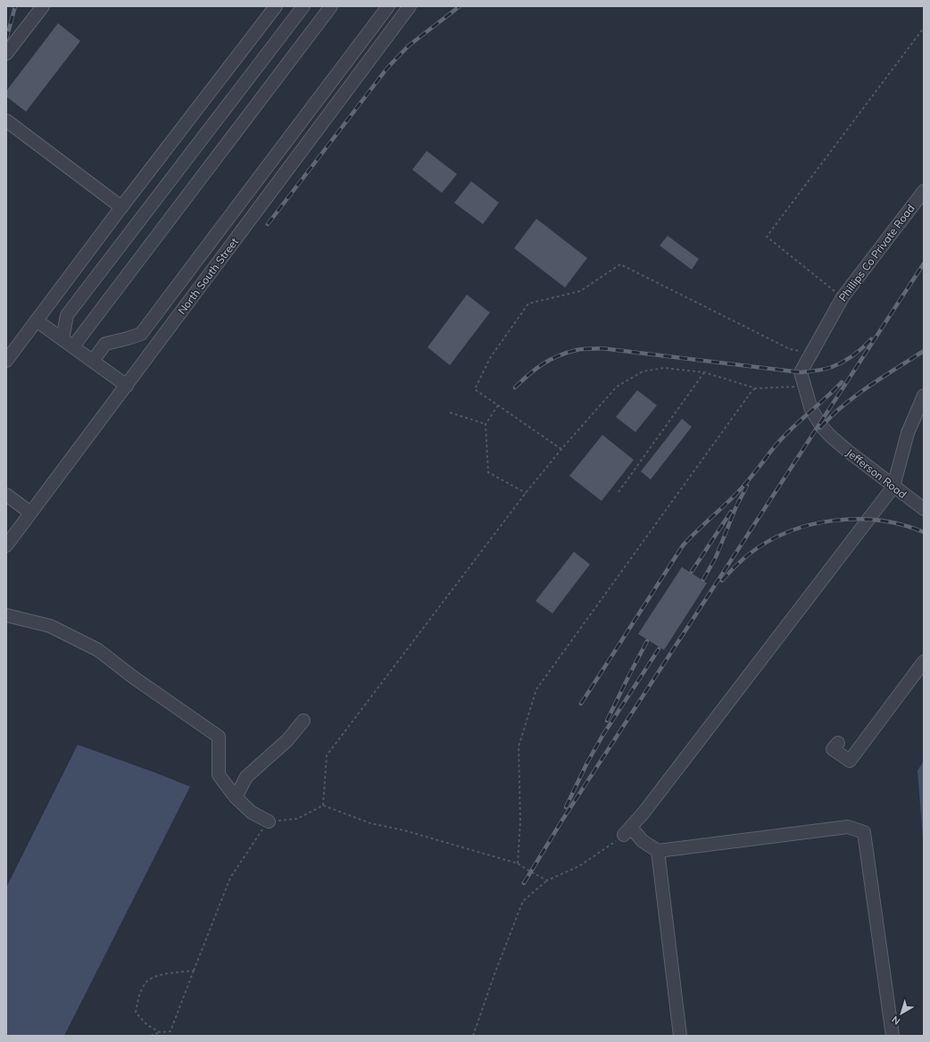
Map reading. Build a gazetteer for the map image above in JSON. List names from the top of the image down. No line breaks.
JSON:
{"streets":{"lane":["Phillips Co Private Road","North South Street","Jefferson Road"]},"crossings":[["Phillips Co Private Road","Jefferson Road"]],"north":"bottom left"}
